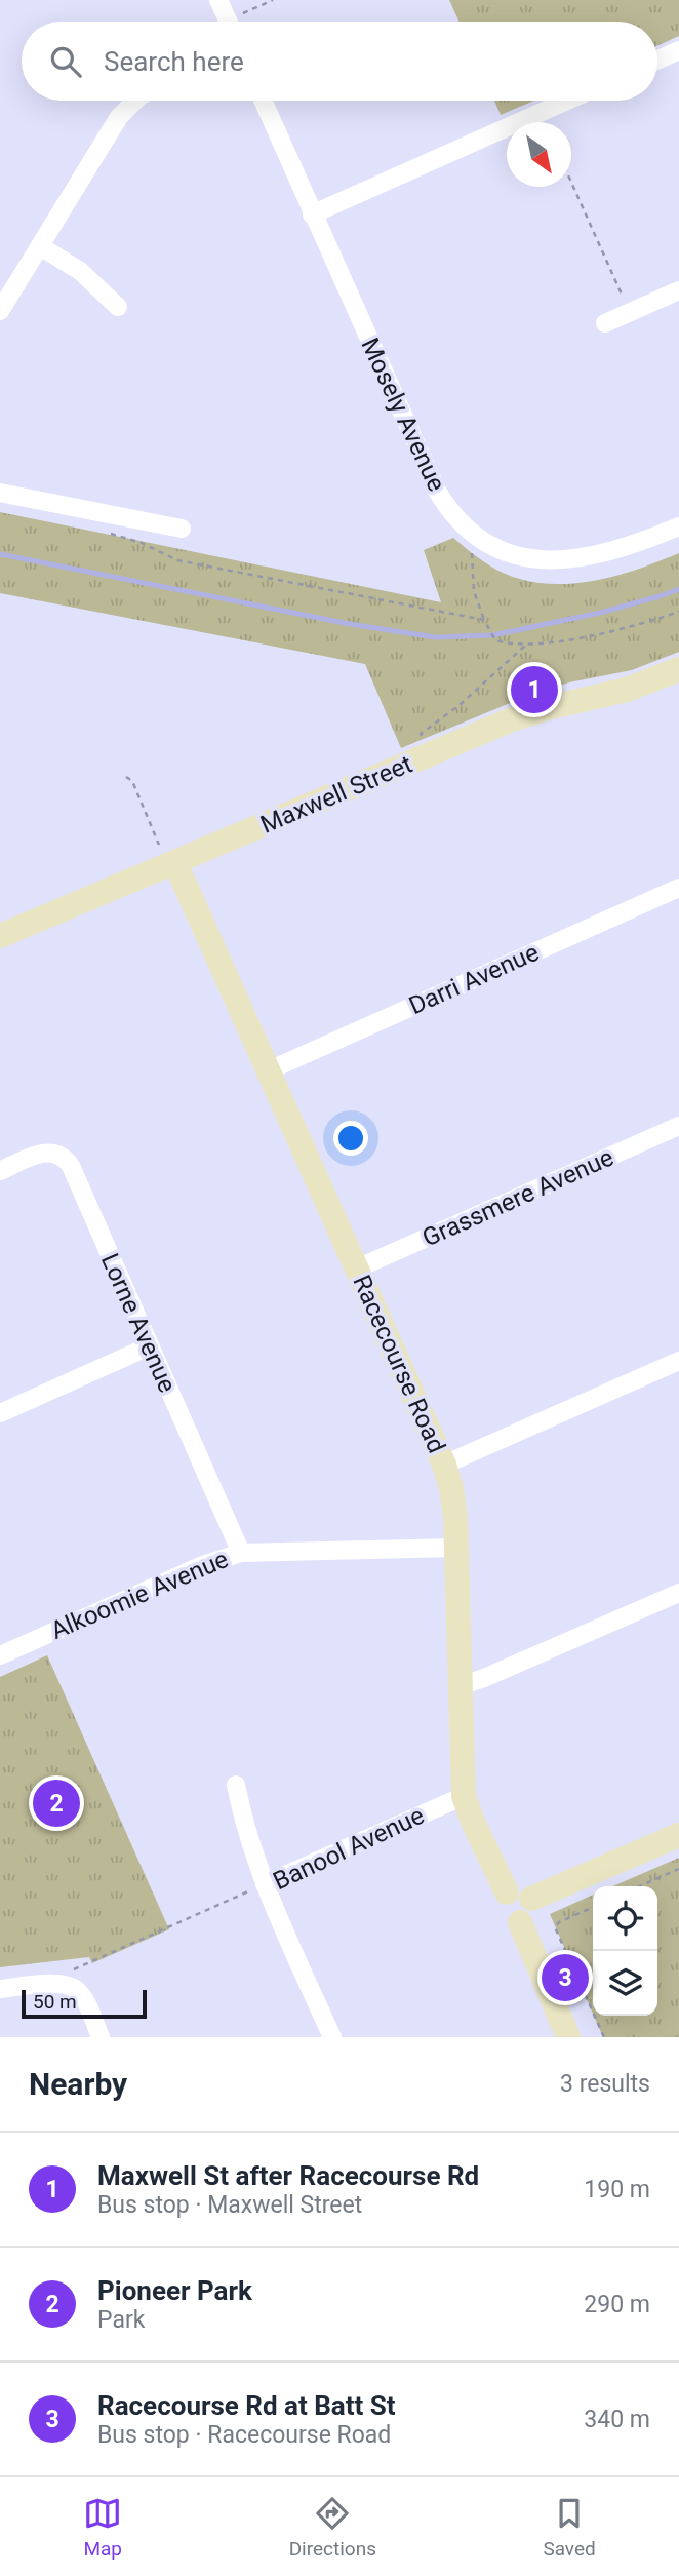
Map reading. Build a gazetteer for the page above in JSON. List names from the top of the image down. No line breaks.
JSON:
{"streets":{"street":["Mosely Avenue","Maxwell Street","Darri Avenue","Grassmere Avenue","Lorne Avenue","Racecourse Road","Alkoomie Avenue","Banool Avenue"]},"crossings":[["Maxwell Street","Racecourse Road"],["Darri Avenue","Racecourse Road"],["Grassmere Avenue","Racecourse Road"],["Lorne Avenue","Alkoomie Avenue"],["Racecourse Road","Alkoomie Avenue"],["Racecourse Road","Banool Avenue"]],"scale_bar":"50 m","north":"bottom right","page":{"search":"Search here","pins":["1","2","3"],"scale":"50 m","heading":["Nearby","3 results"],"list":[{"mark":"1","name":"Maxwell St after Racecourse Rd","note":"Bus stop · Maxwell Street","value":"190 m"},{"mark":"2","name":"Pioneer Park","note":"Park","value":"290 m"},{"mark":"3","name":"Racecourse Rd at Batt St","note":"Bus stop · Racecourse Road","value":"340 m"}],"nav":["Map","Directions","Saved"]}}
